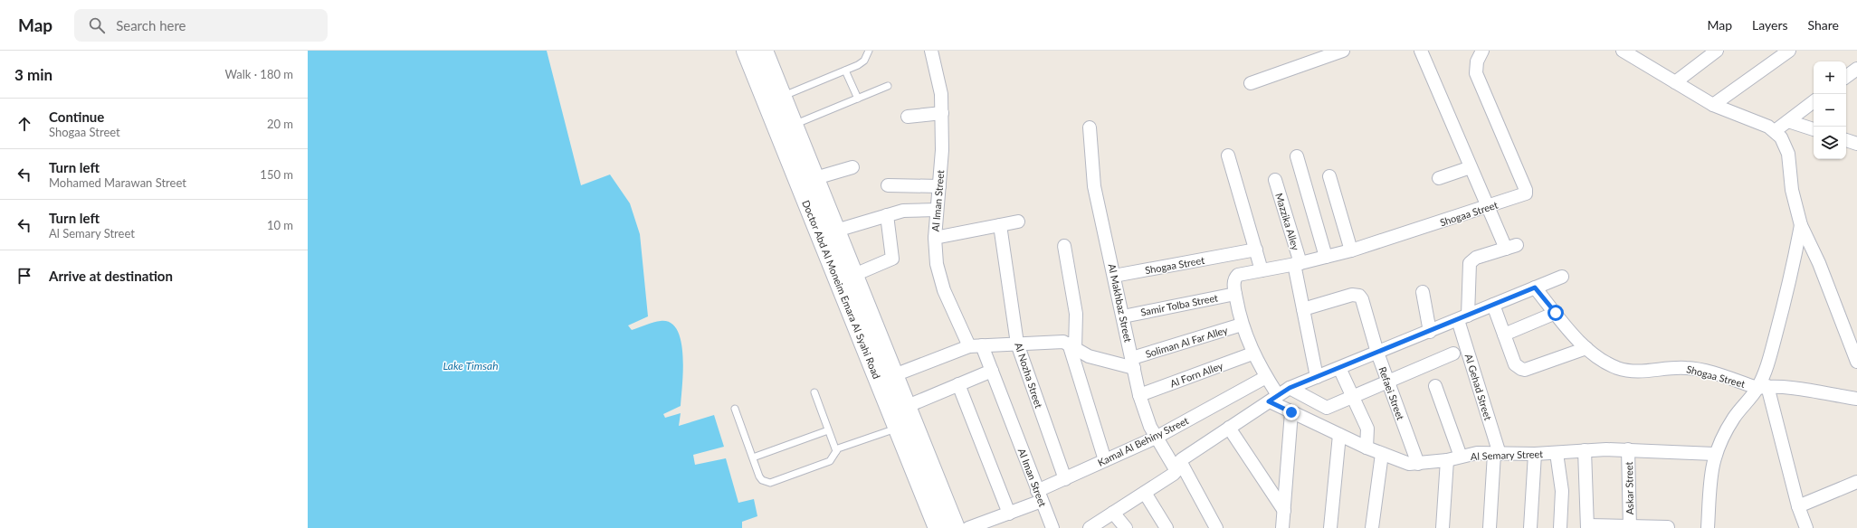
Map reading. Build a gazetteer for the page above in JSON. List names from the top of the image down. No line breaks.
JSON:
{"streets":{"main road":["Doctor Abd Al Moneim Emara Al Syahi Road"],"street":["Al Iman Street","Shogaa Street","Mazzika Alley","Al Makhbaz Street","Samir Tolba Street","Soliman Al Far Alley","Al Forn Alley","Al Nozha Street","Al Gehad Street","Refaei Street","Kamal Al Behiny Street","Al Semary Street","Askar Street"]},"crossings":[["Al Iman Street","Kamal Al Behiny Street"],["Shogaa Street","Mazzika Alley"],["Shogaa Street","Al Makhbaz Street"],["Shogaa Street","Samir Tolba Street"],["Shogaa Street","Soliman Al Far Alley"],["Shogaa Street","Al Forn Alley"],["Shogaa Street","Al Gehad Street"],["Shogaa Street","Kamal Al Behiny Street"],["Shogaa Street","Al Semary Street"],["Mazzika Alley","Refaei Street"],["Al Makhbaz Street","Samir Tolba Street"],["Al Makhbaz Street","Soliman Al Far Alley"],["Al Makhbaz Street","Al Forn Alley"],["Al Makhbaz Street","Kamal Al Behiny Street"],["Al Nozha Street","Kamal Al Behiny Street"],["Al Gehad Street","Al Semary Street"],["Refaei Street","Al Semary Street"],["Al Semary Street","Askar Street"]],"water":["Lake Timsah"],"page":{"header":"Map","search":"Search here","nav":["Map","Layers","Share"],"heading":["3 min","Walk · 180 m"],"map_buttons":["+","−"],"list":[["Continue","Shogaa Street","20 m"],["Turn left","Mohamed Marawan Street","150 m"],["Turn left","Al Semary Street","10 m"],"Arrive at destination"]}}
